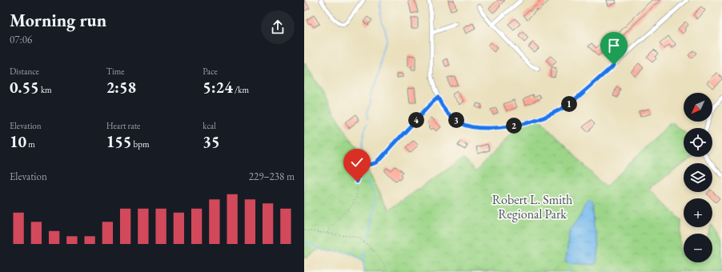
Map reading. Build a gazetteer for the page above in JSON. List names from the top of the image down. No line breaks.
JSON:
{"parks":["Robert L. Smith Regional Park"],"north":"bottom left","page":{"heading":["Morning run","07:06"],"stats":[["Distance","0.55 km"],["Time","2:58"],["Pace","5:24 /km"],["Elevation","10 m"],["Heart rate","155 bpm"],["kcal","35"]],"map_buttons":["+","−"],"pins":["1","3","4","2"],"chart":["Elevation","229–238 m"]}}
